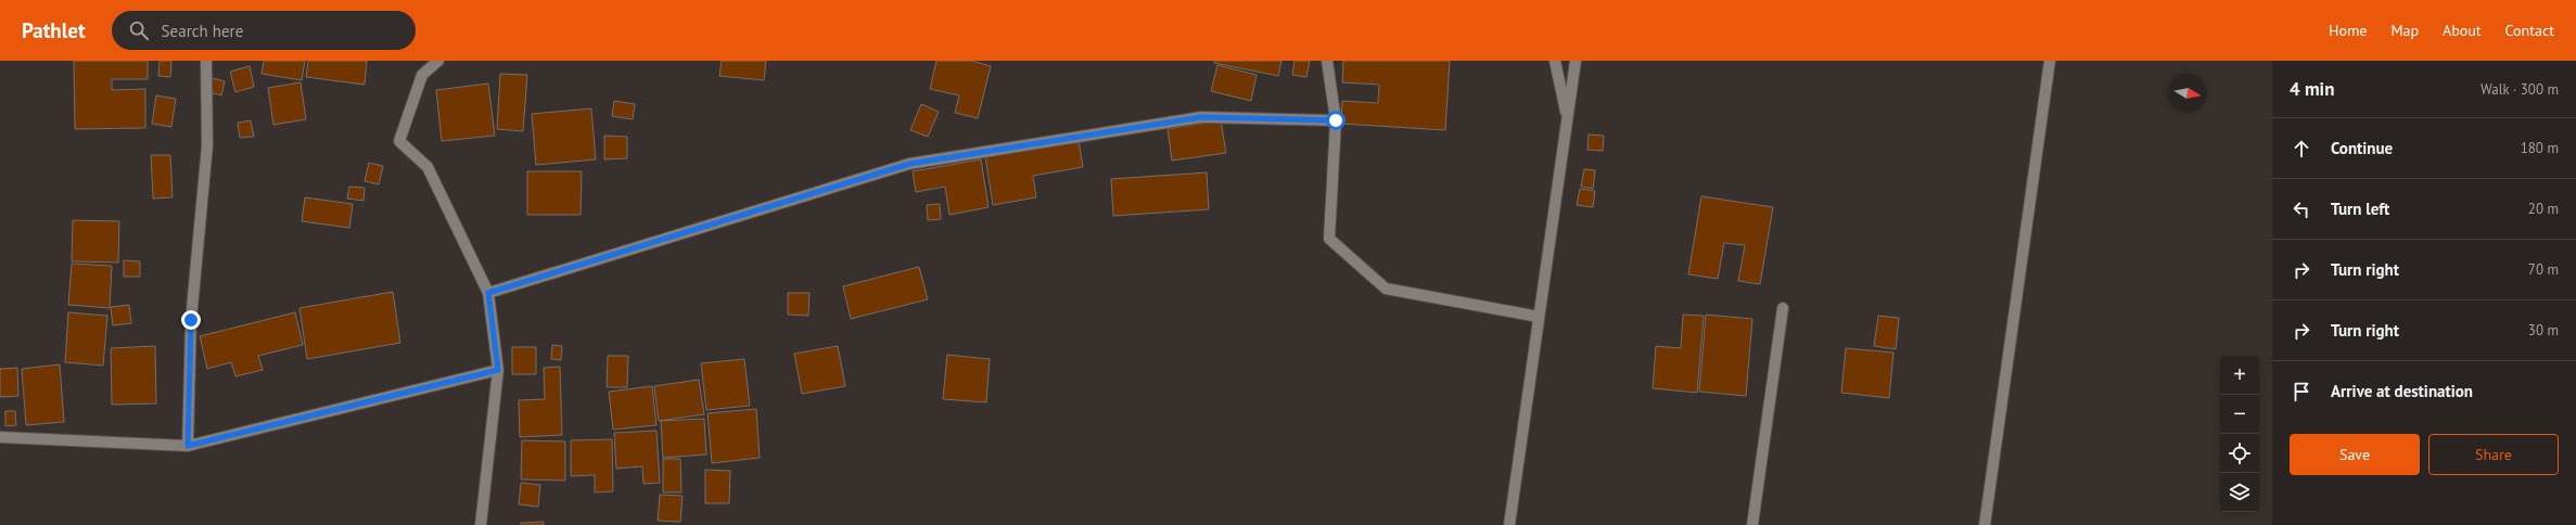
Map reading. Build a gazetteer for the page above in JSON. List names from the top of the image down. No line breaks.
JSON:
{"north":"right","page":{"header":"Pathlet","search":"Search here","nav":["Home","Map","About","Contact"],"heading":["4 min","Walk · 300 m"],"list":[["Continue","180 m"],["Turn left","20 m"],["Turn right","70 m"],["Turn right","30 m"],"Arrive at destination"],"map_buttons":["+","−"],"buttons":["Save","Share"]}}
